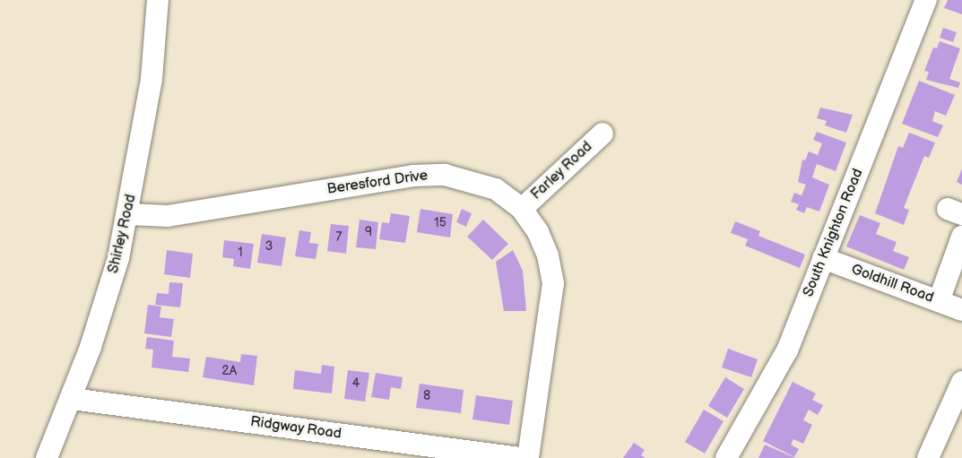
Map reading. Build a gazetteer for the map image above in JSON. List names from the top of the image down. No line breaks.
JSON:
{"streets":{"street":["Farley Road","Beresford Drive","South Knighton Road","Shirley Road","Goldhill Road","Ridgway Road"]},"crossings":[["Farley Road","Beresford Drive"],["Beresford Drive","Shirley Road"],["South Knighton Road","Goldhill Road"],["Shirley Road","Ridgway Road"]],"house_numbers":["15","9","7","3","1","2A","4","8"]}
